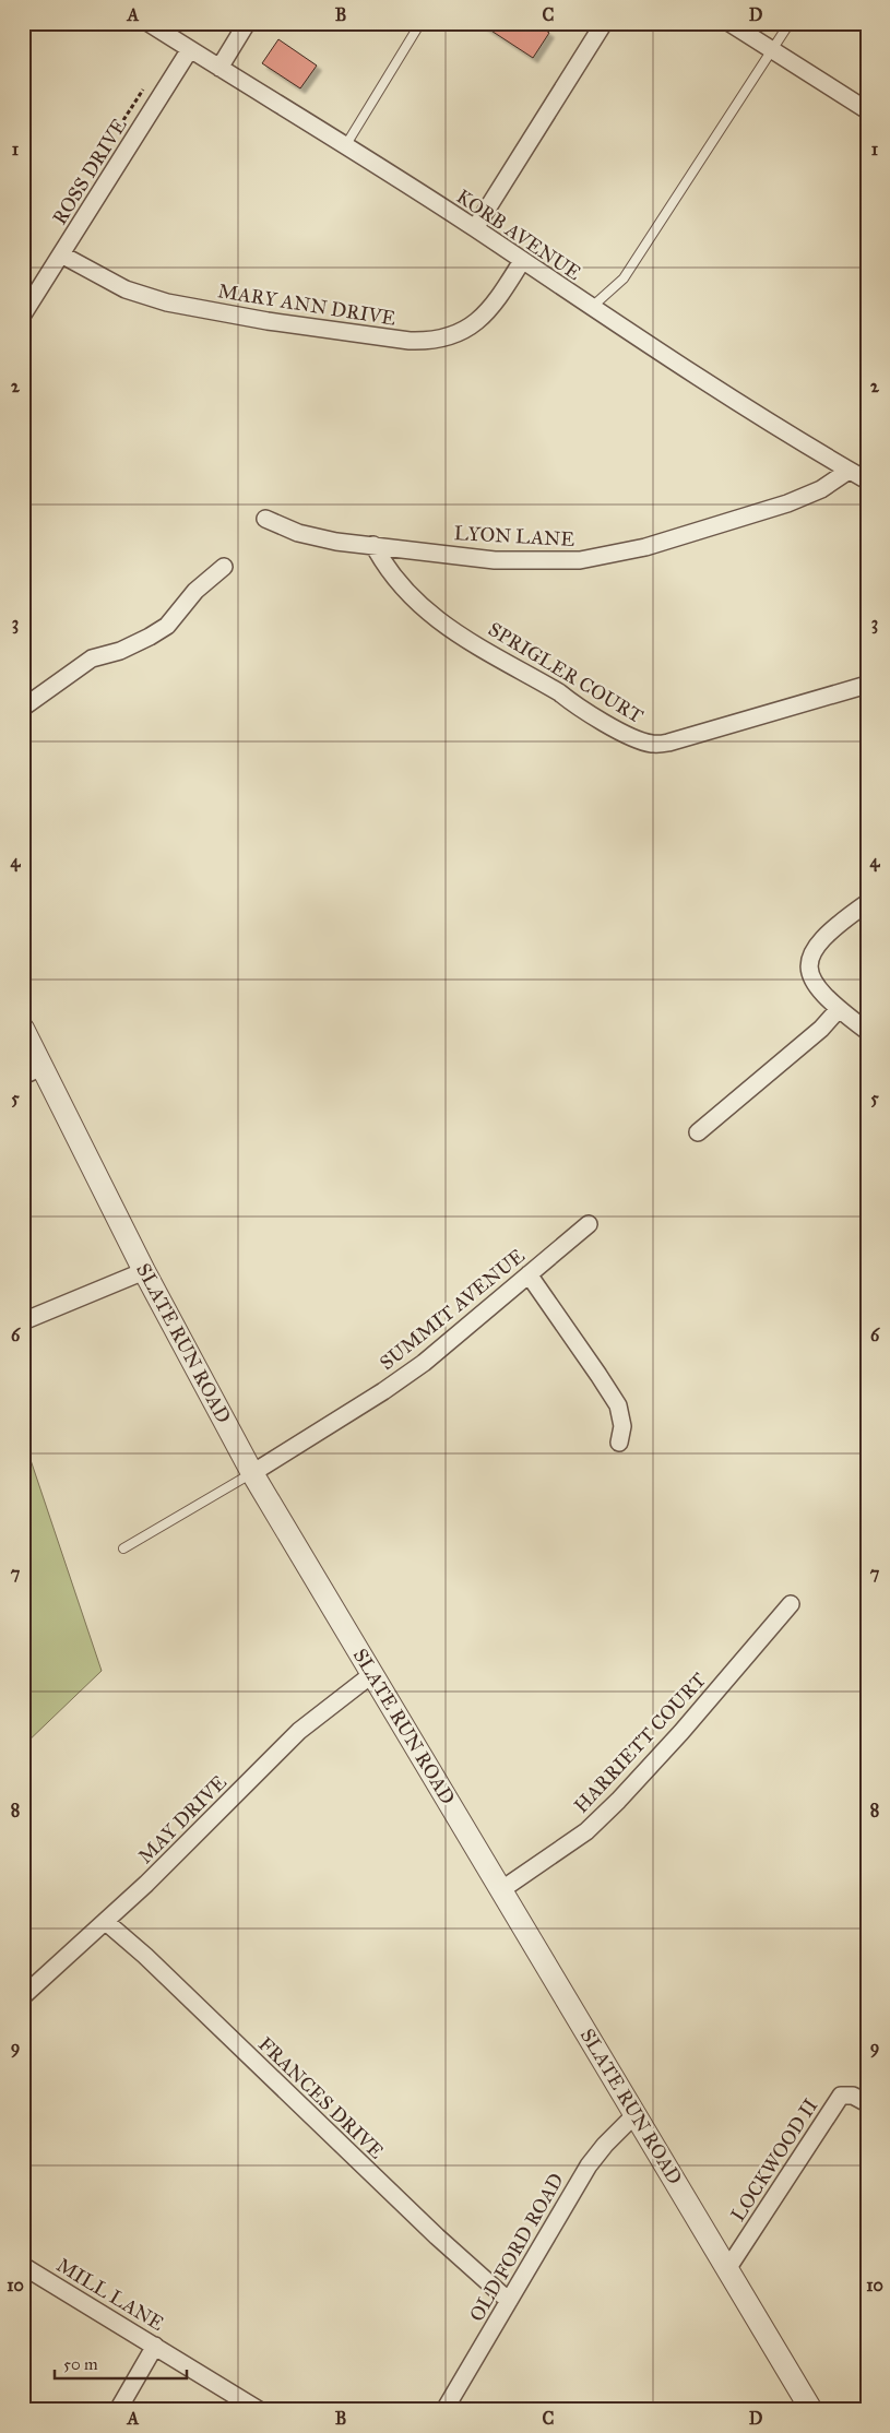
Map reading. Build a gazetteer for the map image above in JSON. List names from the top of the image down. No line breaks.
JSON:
{"streets":{"street":["ROSS DRIVE","KORB AVENUE","MARY ANN DRIVE","LYON LANE","SPRIGLER COURT","SUMMIT AVENUE","SLATE RUN ROAD","HARRIETT COURT","MAY DRIVE","FRANCES DRIVE","LOCKWOOD II","OLD FORD ROAD","MILL LANE"]},"crossings":[["ROSS DRIVE","KORB AVENUE"],["ROSS DRIVE","MARY ANN DRIVE"],["KORB AVENUE","MARY ANN DRIVE"],["KORB AVENUE","LYON LANE"],["LYON LANE","SPRIGLER COURT"],["SUMMIT AVENUE","SLATE RUN ROAD"],["SLATE RUN ROAD","HARRIETT COURT"],["SLATE RUN ROAD","MAY DRIVE"],["SLATE RUN ROAD","LOCKWOOD II"],["SLATE RUN ROAD","OLD FORD ROAD"],["MAY DRIVE","FRANCES DRIVE"],["FRANCES DRIVE","OLD FORD ROAD"]],"scale_bar":"50 m","grid":{"columns":["A","B","C","D"],"rows":["1","2","3","4","5","6","7","8","9","10"]}}
